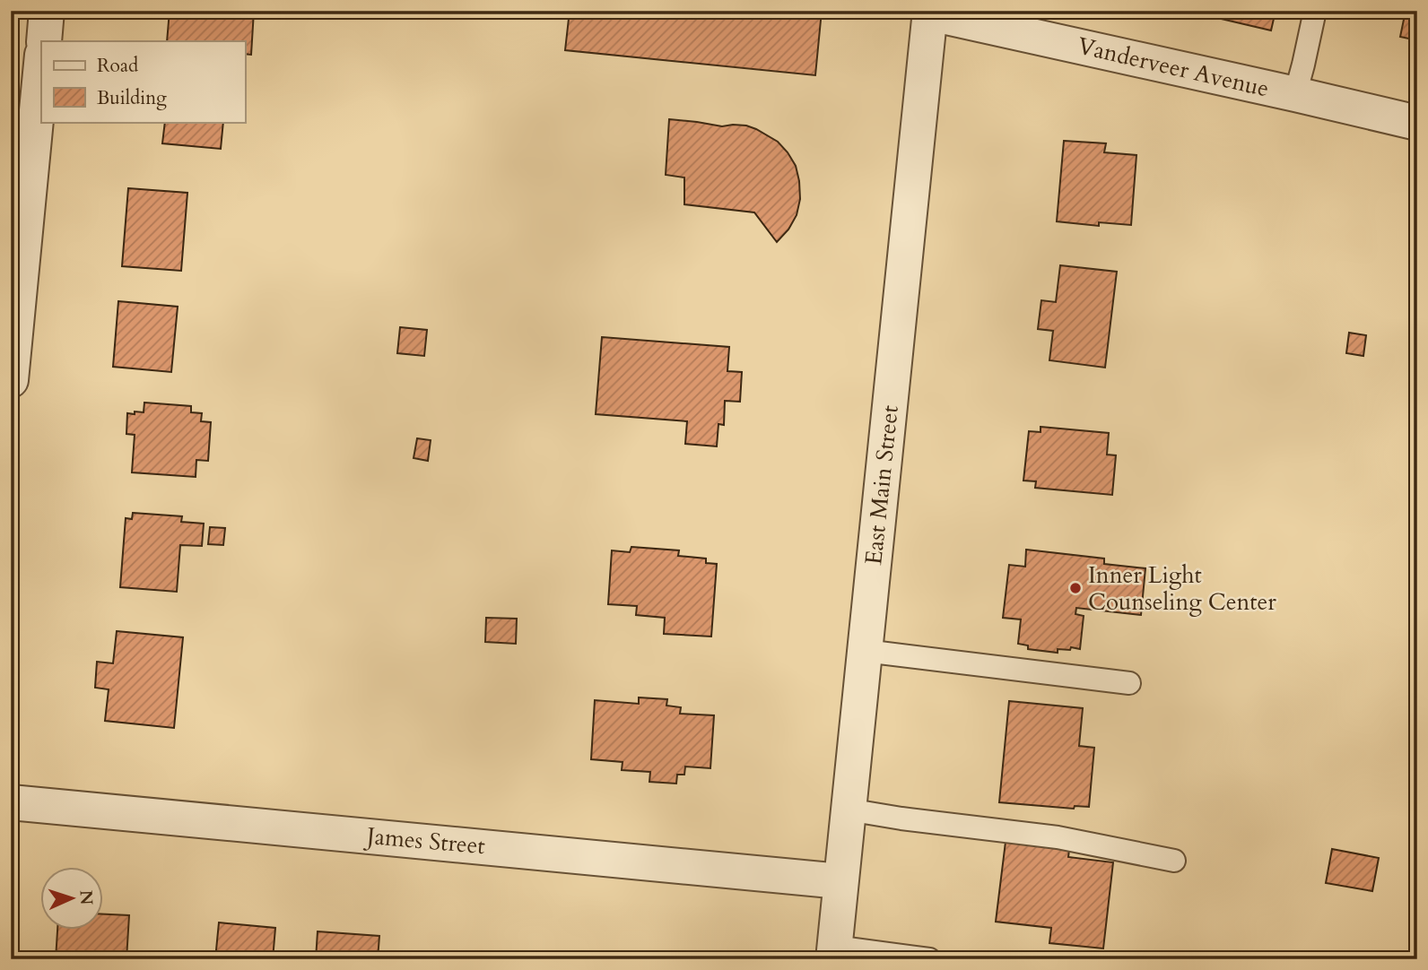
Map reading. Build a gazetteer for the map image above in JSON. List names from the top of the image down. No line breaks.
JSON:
{"streets":{"street":["Vanderveer Avenue","East Main Street","James Street"]},"crossings":[["Vanderveer Avenue","East Main Street"],["East Main Street","James Street"]],"places":["Inner Light Counseling Center"],"legend":["Road","Building"],"north":"right"}
